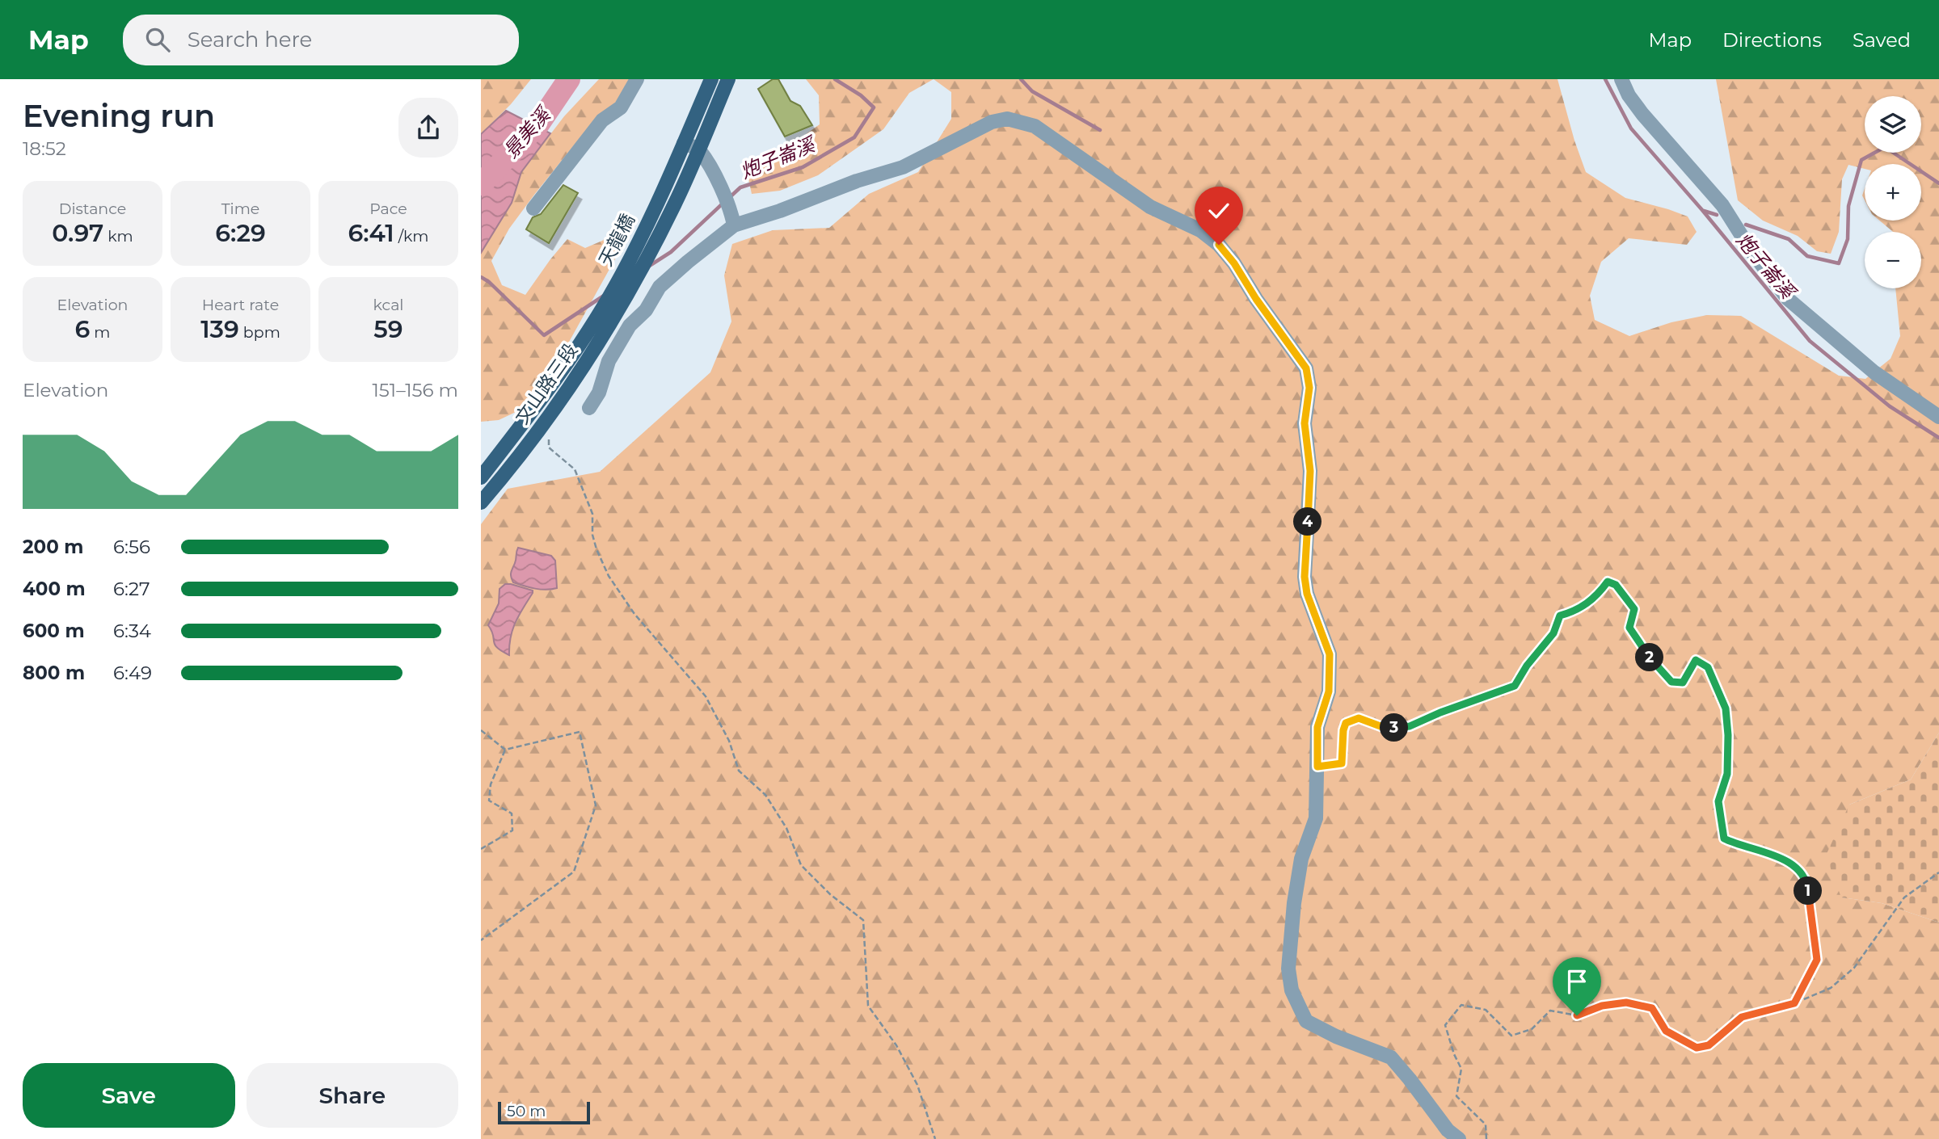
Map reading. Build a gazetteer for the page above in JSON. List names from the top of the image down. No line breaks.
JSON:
{"streets":{"main road":["天龍橋","文山路三段"]},"crossings":[["天龍橋","文山路三段"]],"water":["景美溪","炮子崙溪"],"scale_bar":"50 m","page":{"header":"Map","search":"Search here","nav":["Map","Directions","Saved"],"heading":["Evening run","18:52"],"map_buttons":["+","−"],"stats":[["Distance","0.97 km"],["Time","6:29"],["Pace","6:41 /km"],["Elevation","6 m"],["Heart rate","139 bpm"],["kcal","59"]],"chart":["Elevation","151–156 m"],"pins":["4","2","3","1"],"list":[{"name":"200 m","note":"6:56"},{"name":"400 m","note":"6:27"},{"name":"600 m","note":"6:34"},{"name":"800 m","note":"6:49"}],"buttons":["Save","Share"],"scale":"50 m"}}
